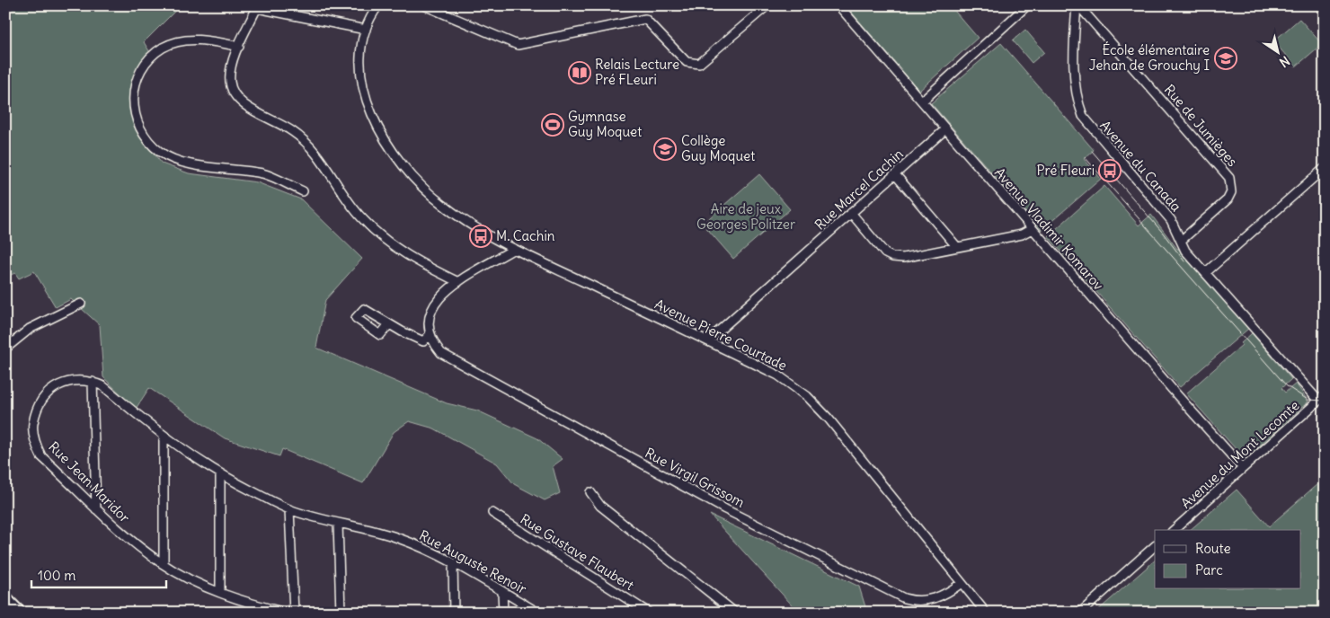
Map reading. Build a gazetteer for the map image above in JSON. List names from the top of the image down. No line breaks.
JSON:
{"streets":{"street":["Rue de Jumièges","Avenue du Canada","Rue Marcel Cachin","Avenue Vladimir Komarov","Avenue Pierre Courtade","Avenue du Mont Lecomte","Rue Virgil Grissom","Rue Jean Maridor","Rue Gustave Flaubert","Rue Auguste Renoir"]},"crossings":[["Rue de Jumièges","Avenue du Canada"],["Avenue du Canada","Avenue du Mont Lecomte"],["Rue Marcel Cachin","Avenue Vladimir Komarov"],["Rue Marcel Cachin","Avenue Pierre Courtade"],["Avenue Vladimir Komarov","Avenue du Mont Lecomte"],["Avenue Pierre Courtade","Rue Virgil Grissom"],["Rue Jean Maridor","Rue Auguste Renoir"]],"parks":["Aire de jeux Georges Politzer"],"places":{"school or university":["École élémentaire Jehan de Grouchy I","Collège Guy Moquet"],"library":["Relais Lecture Pré FLeuri"],"sports":["Gymnase Guy Moquet"],"bus stop":["Pré Fleuri","M. Cachin"]},"legend":["Route","Parc"],"scale_bar":"100 m","north":"bottom right"}
